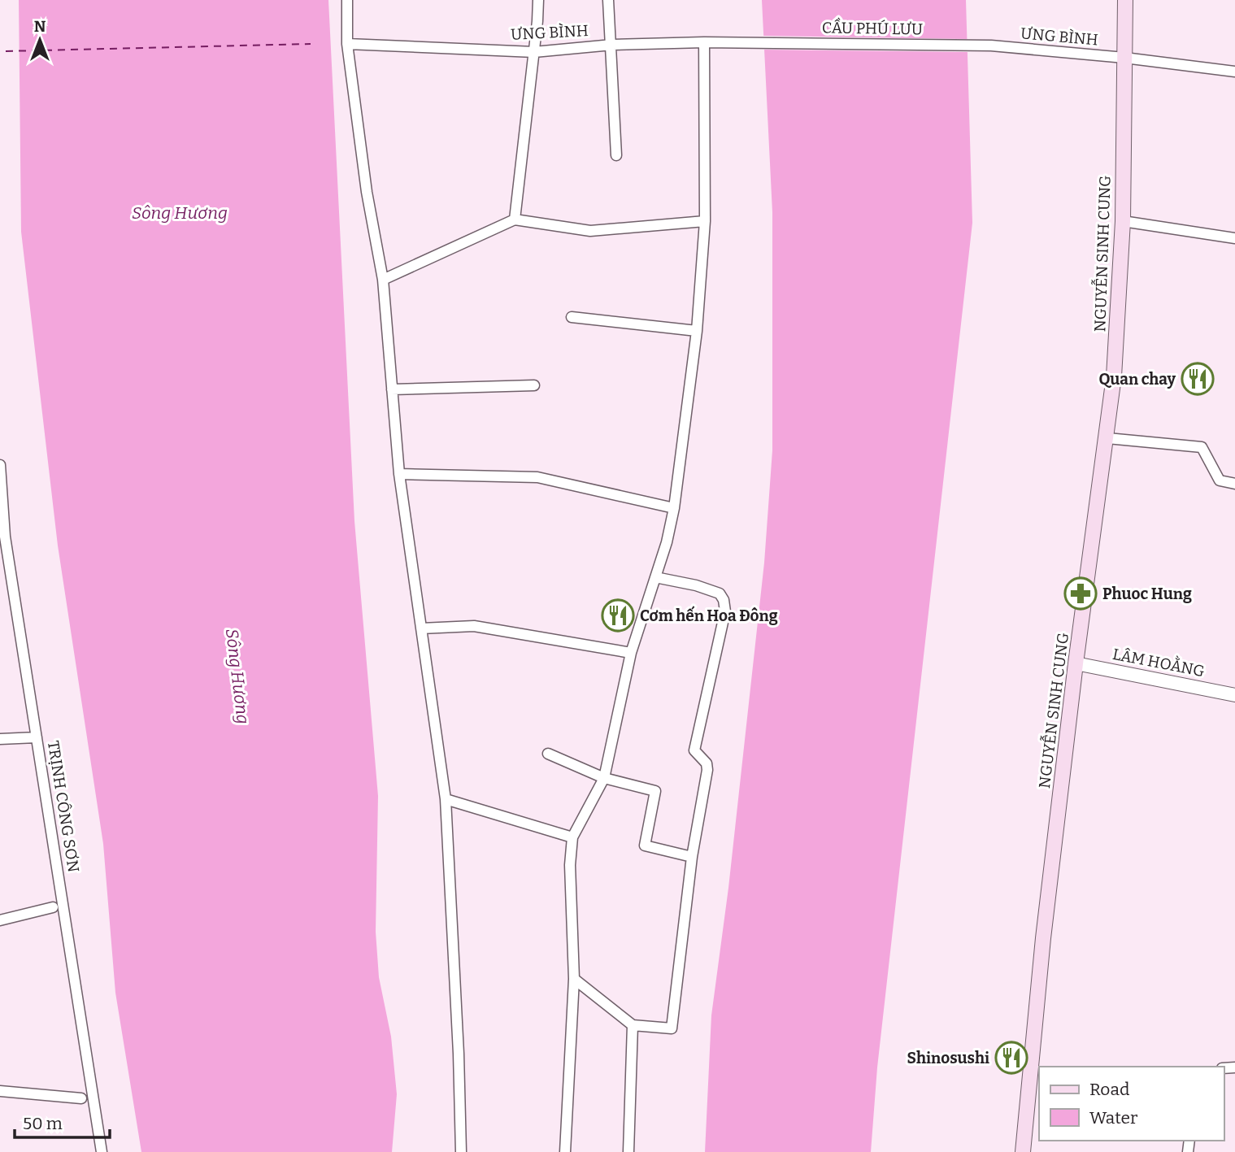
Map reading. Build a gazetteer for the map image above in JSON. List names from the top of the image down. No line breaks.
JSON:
{"streets":{"main road":["NGUYỄN SINH CUNG"],"street":["CẦU PHÚ LƯU","ƯNG BÌNH","LÂM HOẰNG","TRỊNH CÔNG SƠN"]},"crossings":[["CẦU PHÚ LƯU","ƯNG BÌNH"],["ƯNG BÌNH","NGUYỄN SINH CUNG"],["NGUYỄN SINH CUNG","LÂM HOẰNG"]],"water":["Sông Hương"],"places":{"restaurant":["Quan chay","Cơm hến Hoa Đông","Shinosushi"],"pharmacy":["Phuoc Hung"]},"legend":["Road","Water"],"scale_bar":"50 m","north":"top"}
